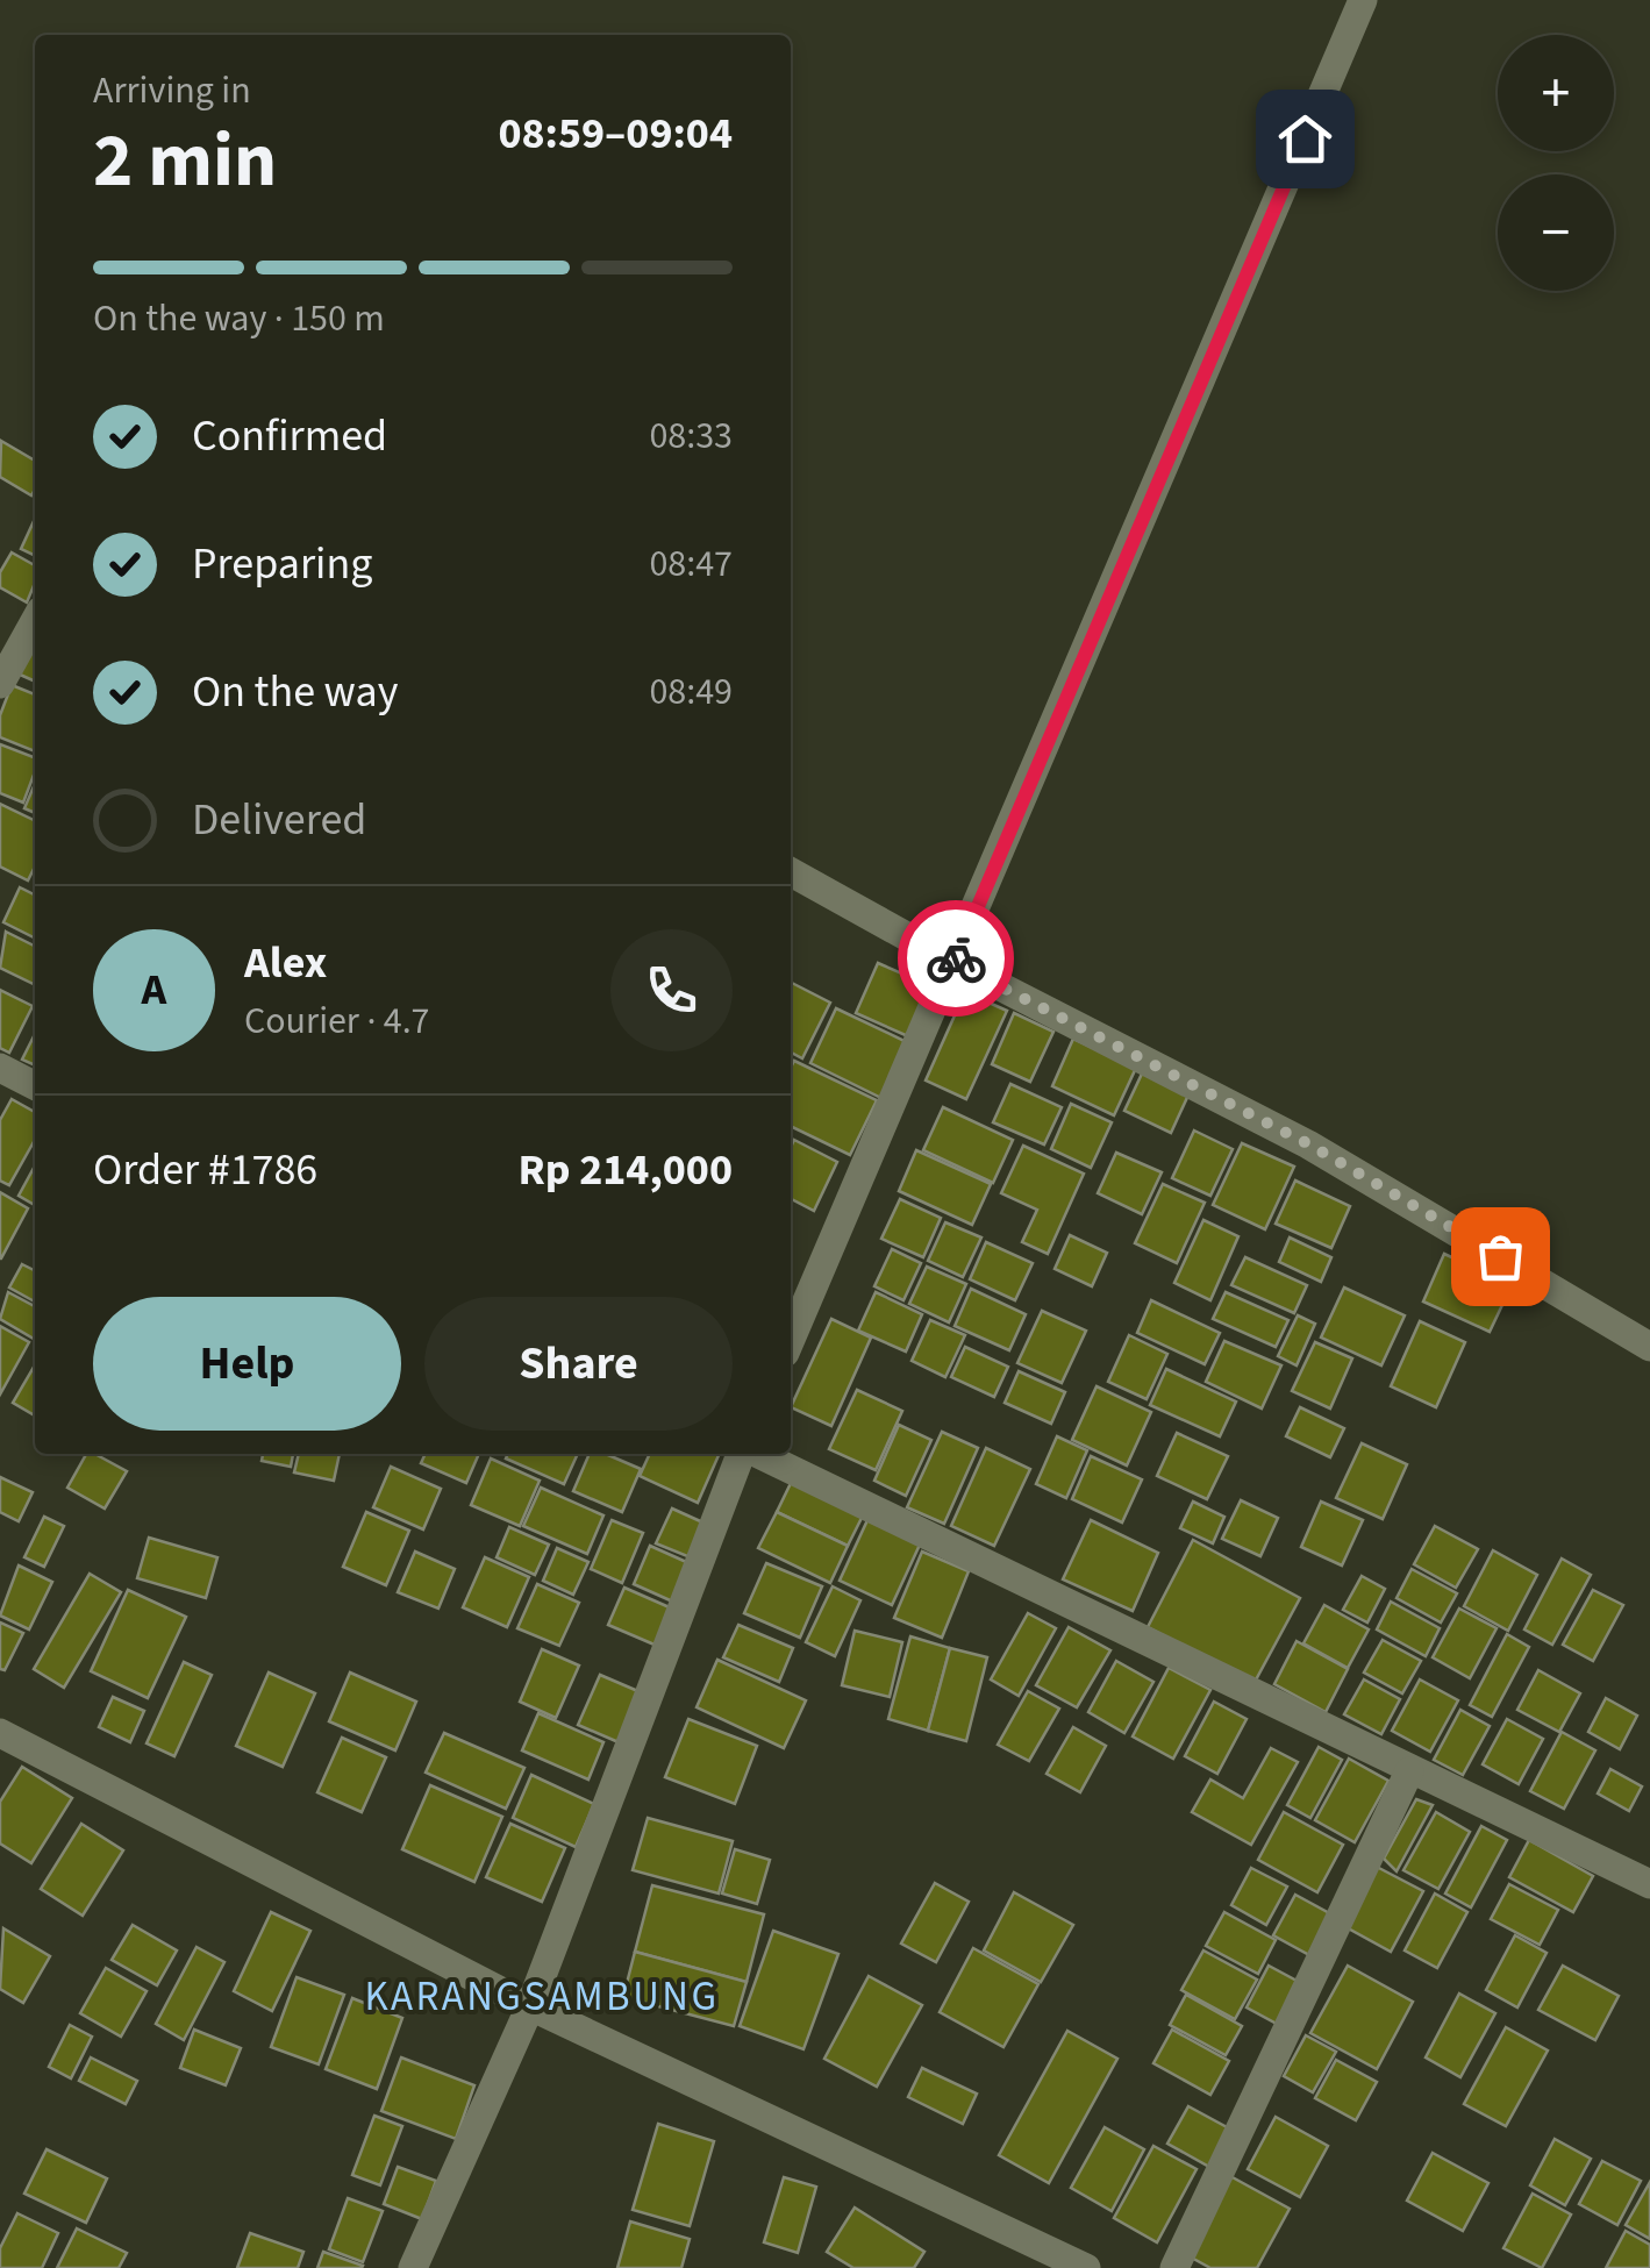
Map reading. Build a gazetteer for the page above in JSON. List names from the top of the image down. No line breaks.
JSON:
{"districts":["KARANGSAMBUNG"],"page":{"map_buttons":["+","−"],"heading":["2 min","Arriving in","08:59–09:04"],"panel":["Alex","Courier · 4.7","Order #1786","Rp 214,000"],"bar":"On the way · 150 m","list":[["Confirmed","08:33"],["Preparing","08:47"],["On the way","08:49"],"Delivered"],"round":"A","buttons":["Help","Share"]}}
